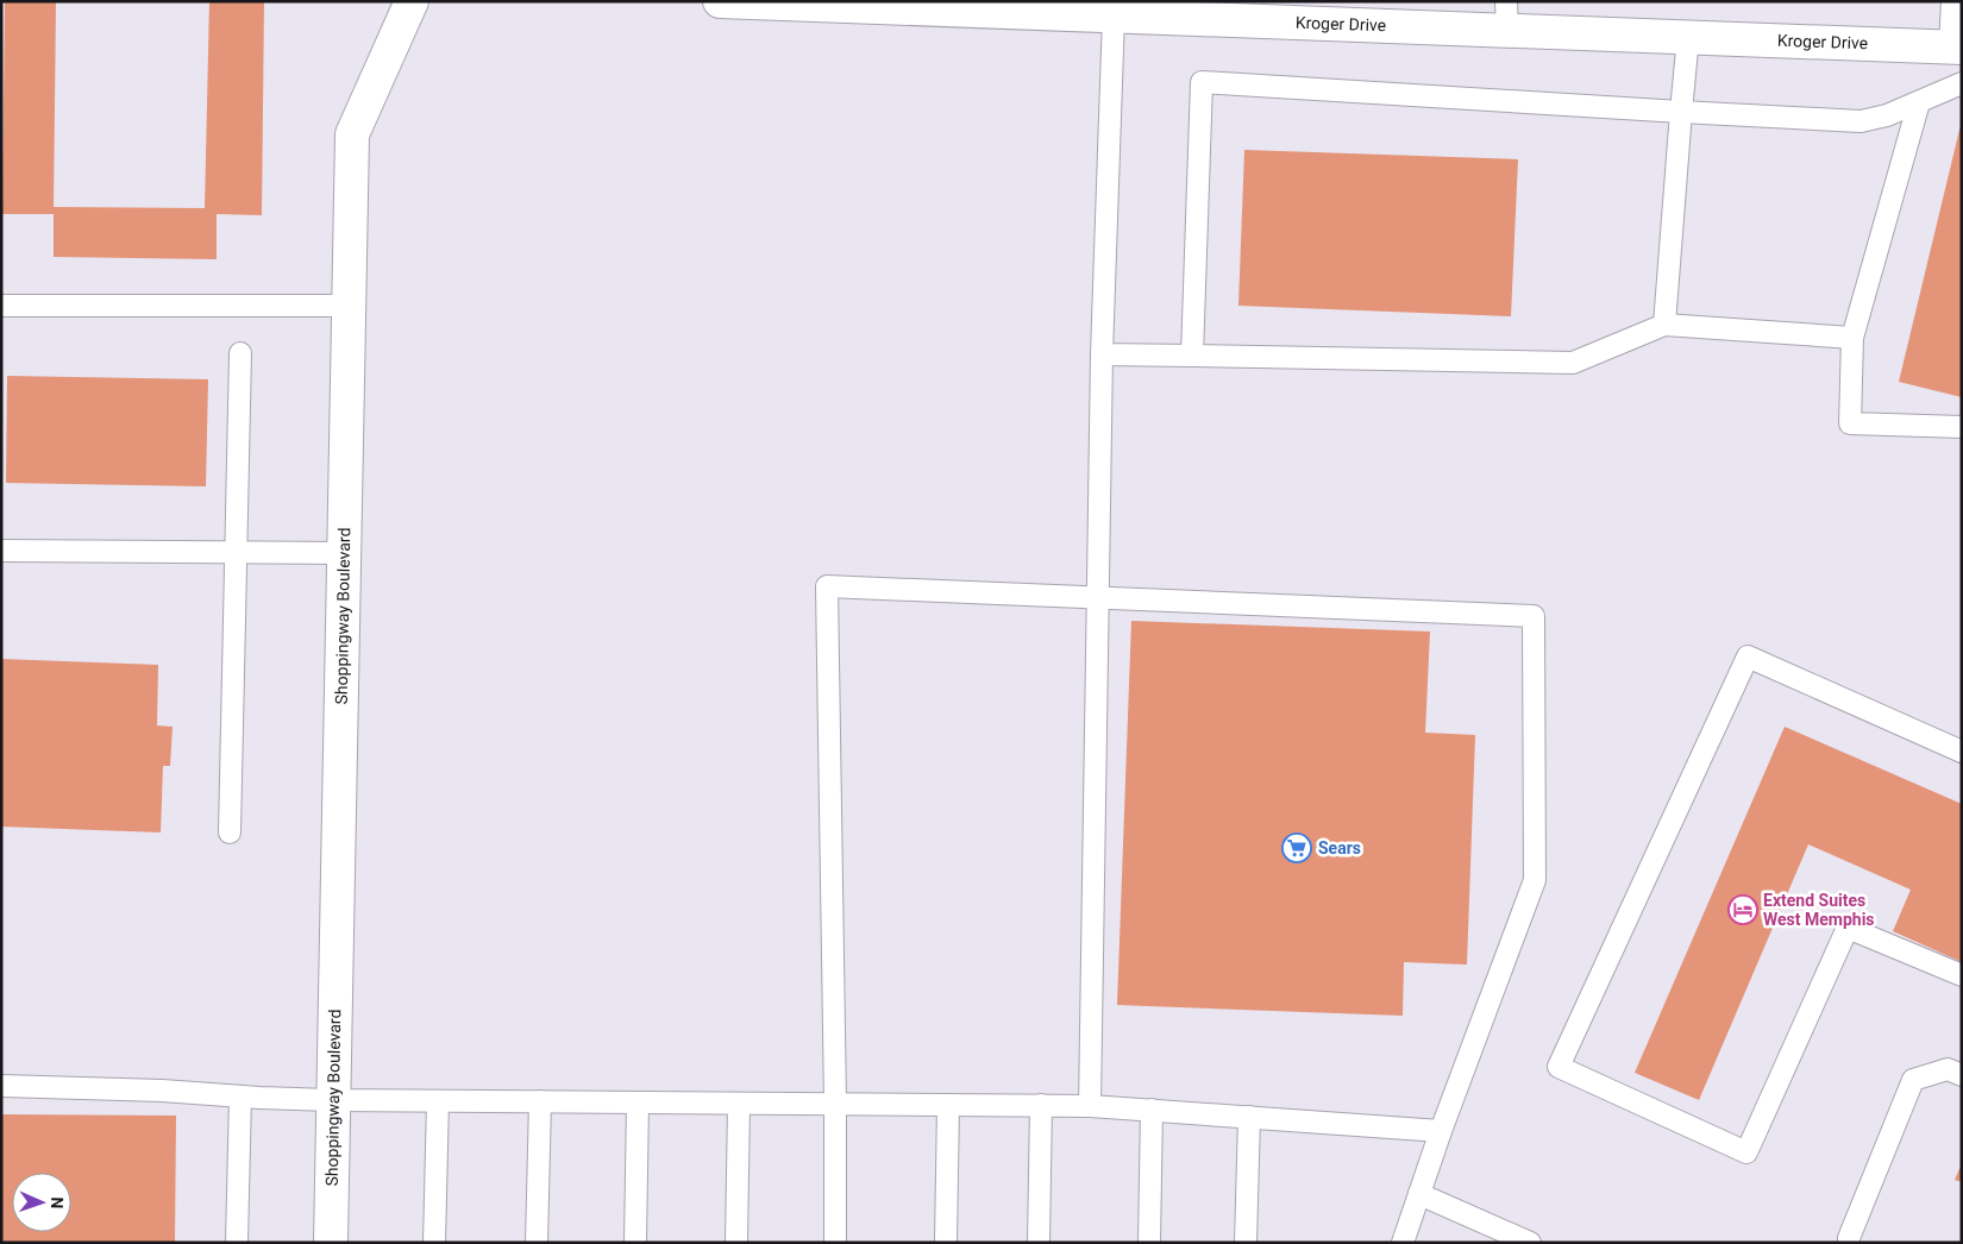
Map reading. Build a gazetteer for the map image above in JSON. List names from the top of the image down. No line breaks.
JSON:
{"streets":{"street":["Kroger Drive","Shoppingway Boulevard"]},"places":{"supermarket":["Sears"],"hotel":["Extend Suites West Memphis"]},"north":"right"}
